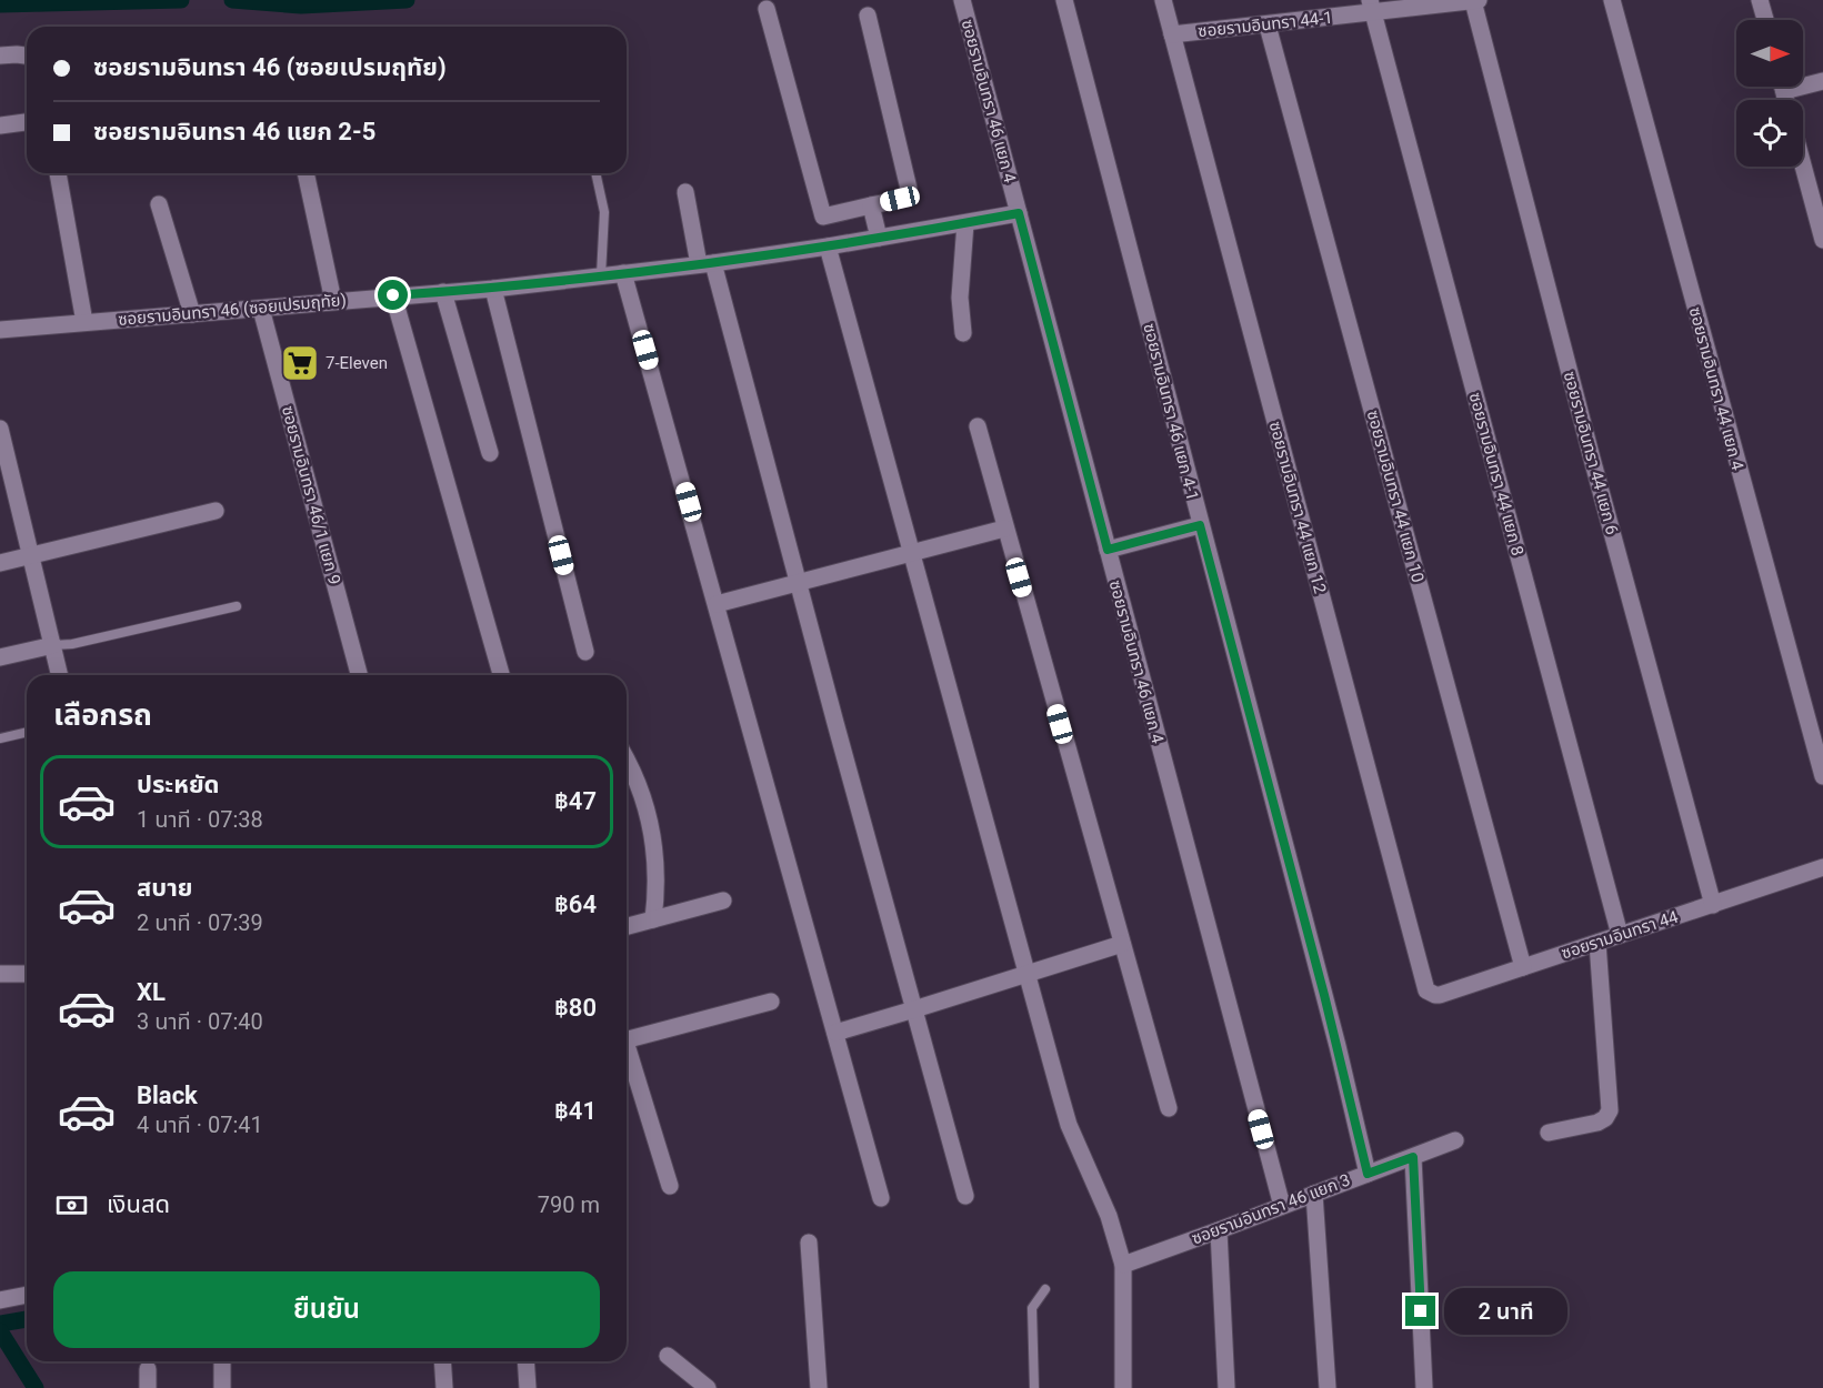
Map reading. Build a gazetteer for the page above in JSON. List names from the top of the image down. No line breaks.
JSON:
{"streets":{"street":["ซอยรามอินทรา 44-1","ซอยรามอินทรา 46 แยก 4","ซอยรามอินทรา 46 (ซอยเปรมฤทัย)","ซอยรามอินทรา 44 แยก 4","ซอยรามอินทรา 46 แยก 4-1","ซอยรามอินทรา 44 แยก 6","ซอยรามอินทรา 44 แยก 8","ซอยรามอินทรา 46/1 แยก 9","ซอยรามอินทรา 44 แยก 10","ซอยรามอินทรา 44 แยก 12","ซอยรามอินทรา 44","ซอยรามอินทรา 46 แยก 3"]},"crossings":[["ซอยรามอินทรา 44-1","ซอยรามอินทรา 44 แยก 6"],["ซอยรามอินทรา 44-1","ซอยรามอินทรา 44 แยก 8"],["ซอยรามอินทรา 44-1","ซอยรามอินทรา 44 แยก 10"],["ซอยรามอินทรา 44-1","ซอยรามอินทรา 44 แยก 12"],["ซอยรามอินทรา 46 แยก 4","ซอยรามอินทรา 46 (ซอยเปรมฤทัย)"],["ซอยรามอินทรา 46 แยก 4","ซอยรามอินทรา 46 แยก 3"],["ซอยรามอินทรา 46 (ซอยเปรมฤทัย)","ซอยรามอินทรา 46/1 แยก 9"],["ซอยรามอินทรา 46 แยก 4-1","ซอยรามอินทรา 46 แยก 3"],["ซอยรามอินทรา 44 แยก 6","ซอยรามอินทรา 44"],["ซอยรามอินทรา 44 แยก 8","ซอยรามอินทรา 44"],["ซอยรามอินทรา 44 แยก 10","ซอยรามอินทรา 44"],["ซอยรามอินทรา 44 แยก 12","ซอยรามอินทรา 44"]],"places":{"supermarket":["7-Eleven"]},"north":"right","page":{"banner":["ซอยรามอินทรา 46 (ซอยเปรมฤทัย)","ซอยรามอินทรา 46 แยก 2-5"],"heading":"เลือกรถ","list":[{"name":"ประหยัด","note":"1 นาที · 07:38","value":"฿47"},{"name":"สบาย","note":"2 นาที · 07:39","value":"฿64"},{"name":"XL","note":"3 นาที · 07:40","value":"฿80"},{"name":"Black","note":"4 นาที · 07:41","value":"฿41"}],"pay":["เงินสด","790 m"],"buttons":"ยืนยัน","bubble":"2 นาที"}}
